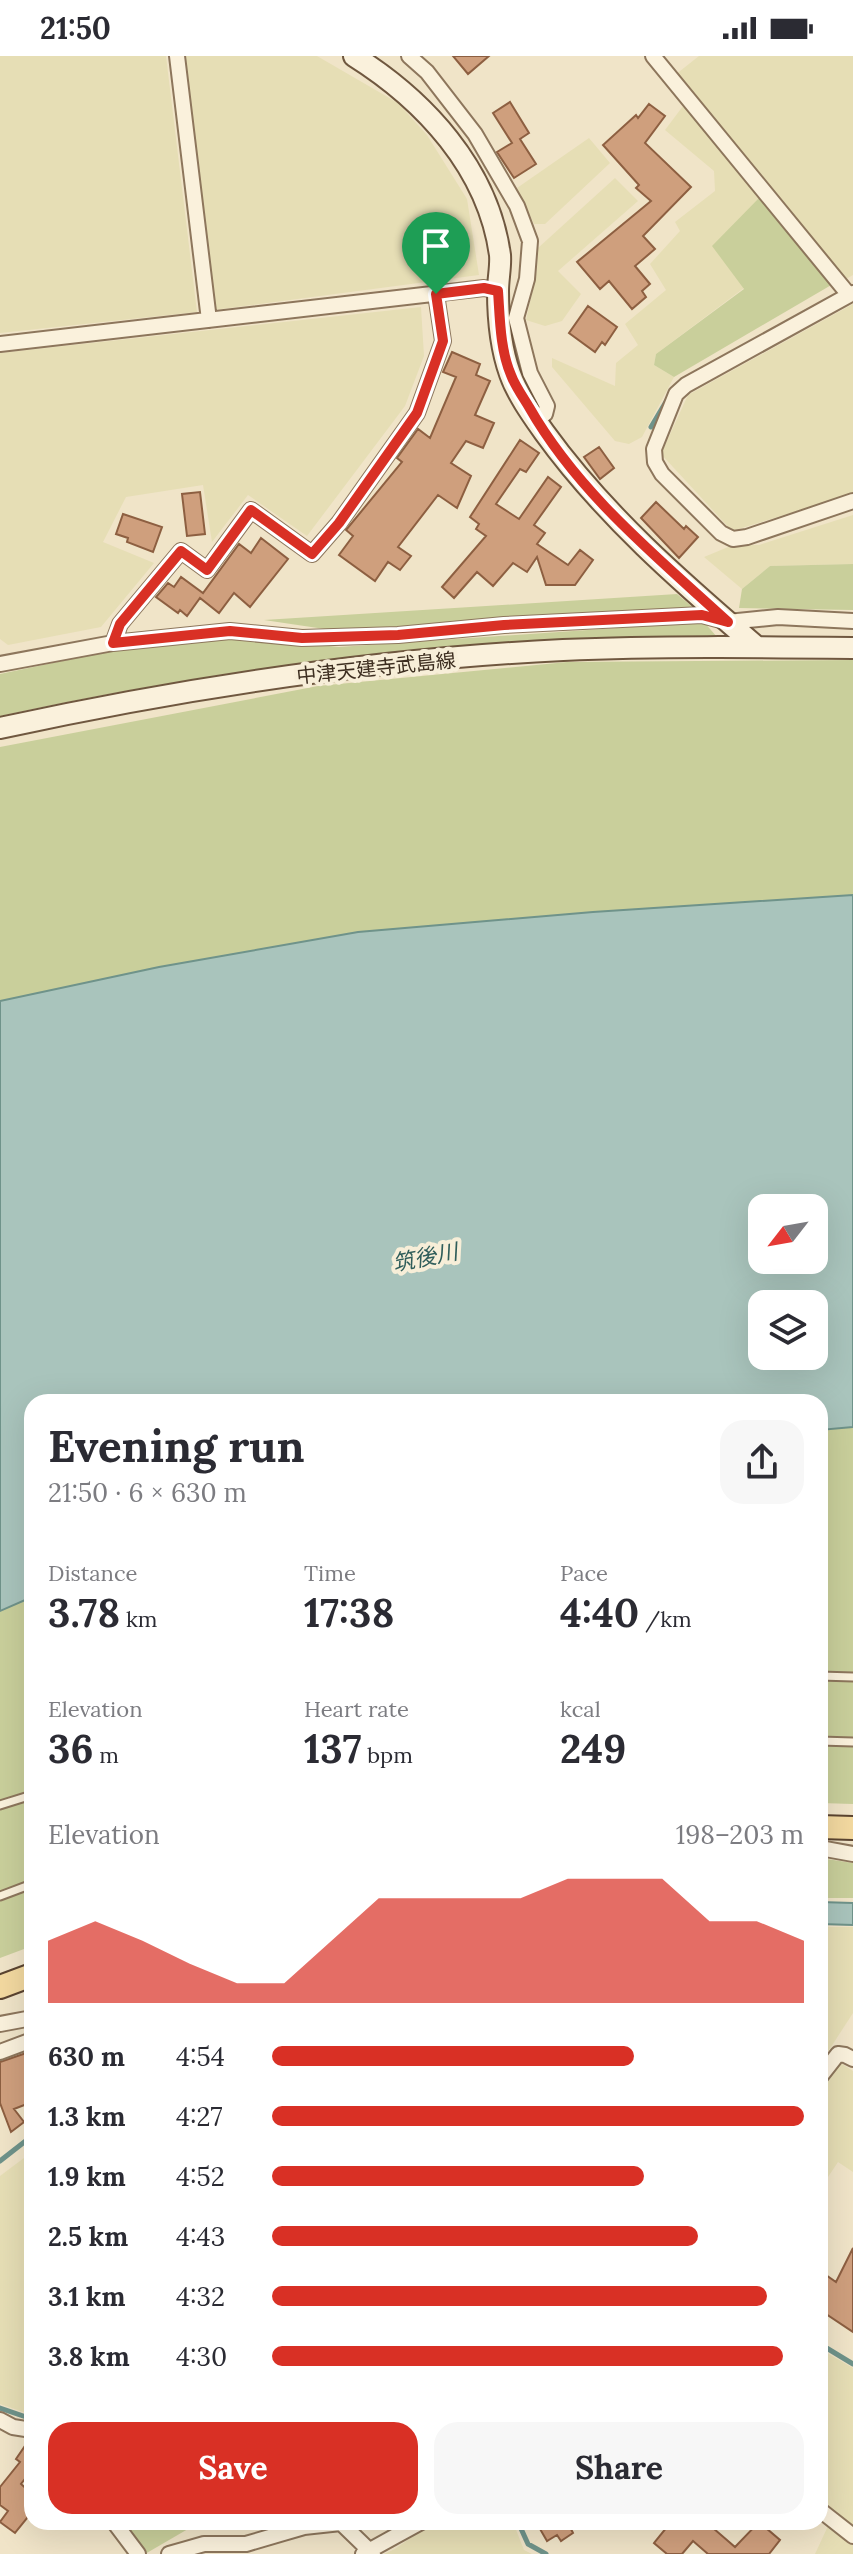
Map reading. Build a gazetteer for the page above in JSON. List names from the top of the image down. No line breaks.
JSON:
{"streets":{"main road":["中津天建寺武島線"]},"water":["筑後川"],"north":"bottom left","page":{"status":"21:50","heading":["Evening run","21:50 · 6 × 630 m"],"stats":[["Distance","3.78 km"],["Time","17:38"],["Pace","4:40 /km"],["Elevation","36 m"],["Heart rate","137 bpm"],["kcal","249"]],"chart":["Elevation","198–203 m"],"list":[{"name":"630 m","note":"4:54"},{"name":"1.3 km","note":"4:27"},{"name":"1.9 km","note":"4:52"},{"name":"2.5 km","note":"4:43"},{"name":"3.1 km","note":"4:32"},{"name":"3.8 km","note":"4:30"}],"buttons":["Save","Share"]}}
